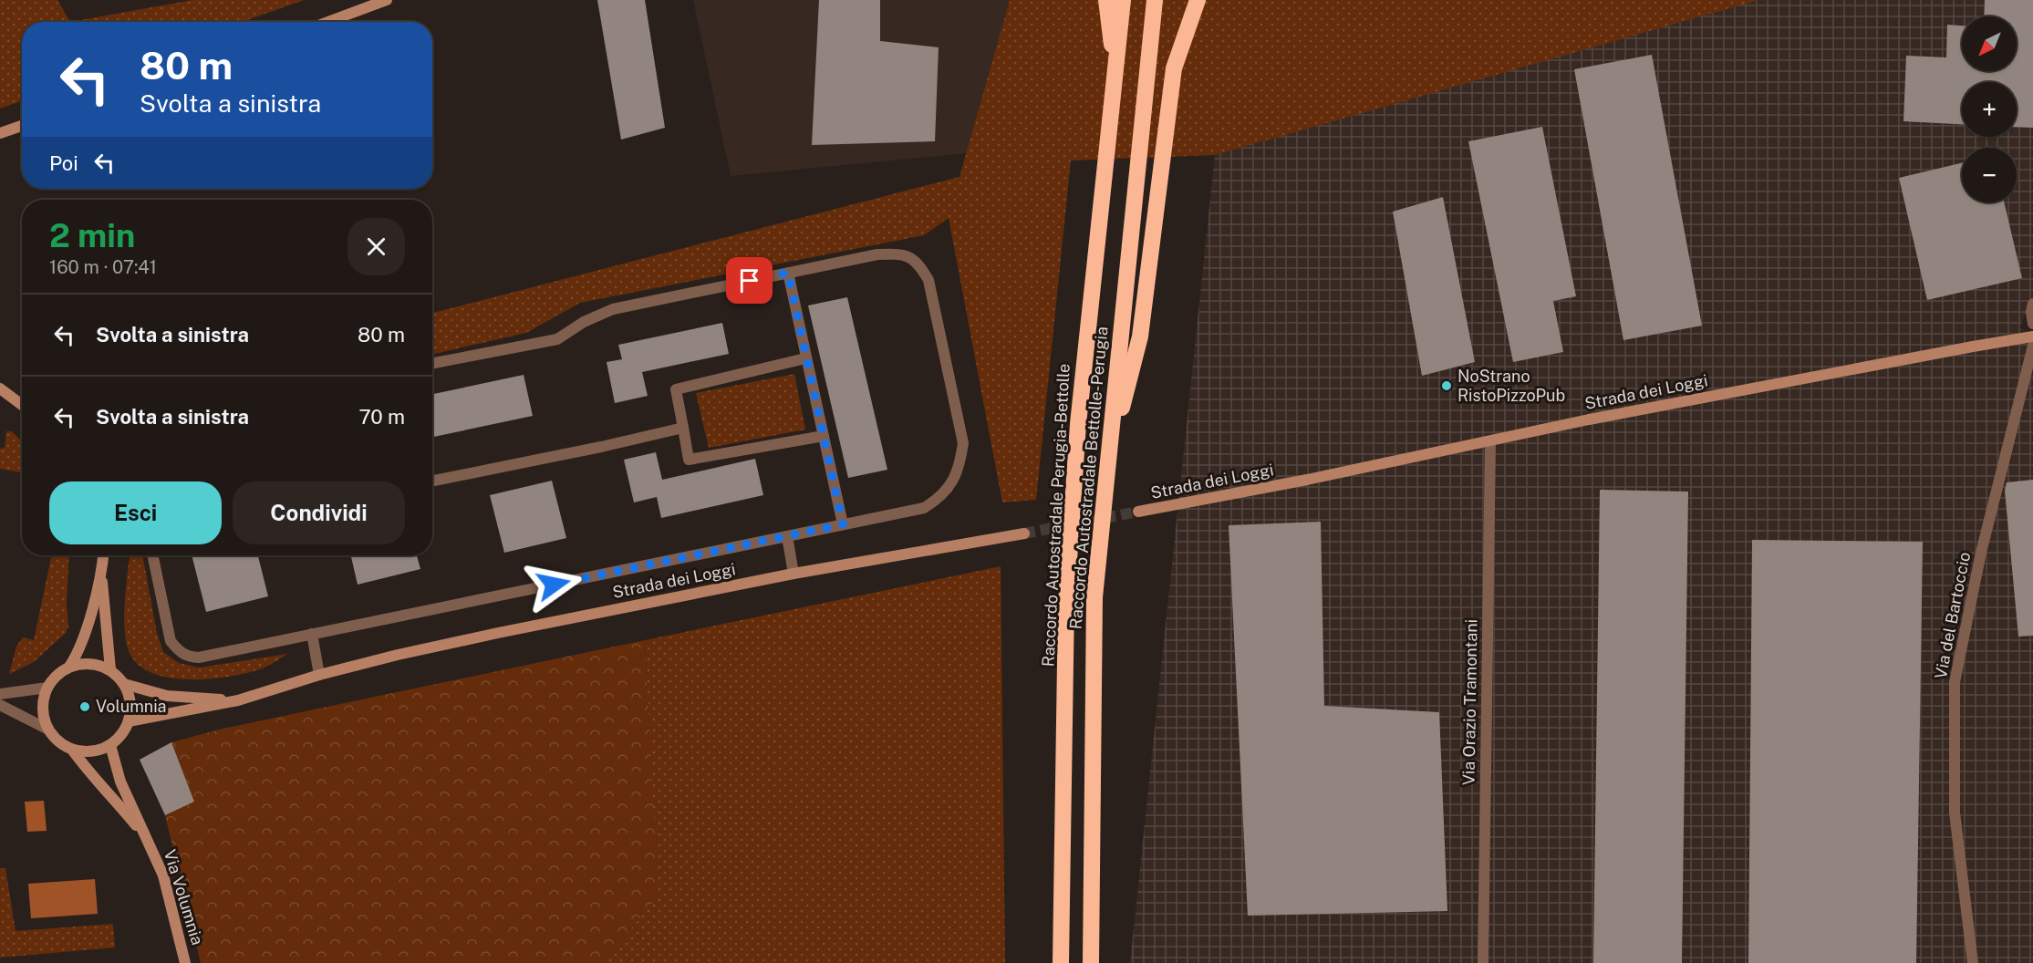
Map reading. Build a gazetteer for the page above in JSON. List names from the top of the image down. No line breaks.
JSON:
{"streets":{"highway":["Raccordo Autostradale Bettolle-Perugia","Raccordo Autostradale Perugia-Bettolle"],"street":["Strada dei Loggi","Via del Bartoccio","Via Orazio Tramontani","Via Volumnia"]},"crossings":[["Strada dei Loggi","Via Orazio Tramontani"],["Strada dei Loggi","Via Volumnia"]],"places":["NoStrano RistoPizzoPub","Volumnia"],"north":"bottom left","page":{"map_buttons":["+","−"],"turn":["80 m","Svolta a sinistra"],"then":"Poi","heading":["2 min","160 m · 07:41"],"list":[{"name":"Svolta a sinistra","value":"80 m"},{"name":"Svolta a sinistra","value":"70 m"}],"buttons":["Esci","Condividi"]}}
